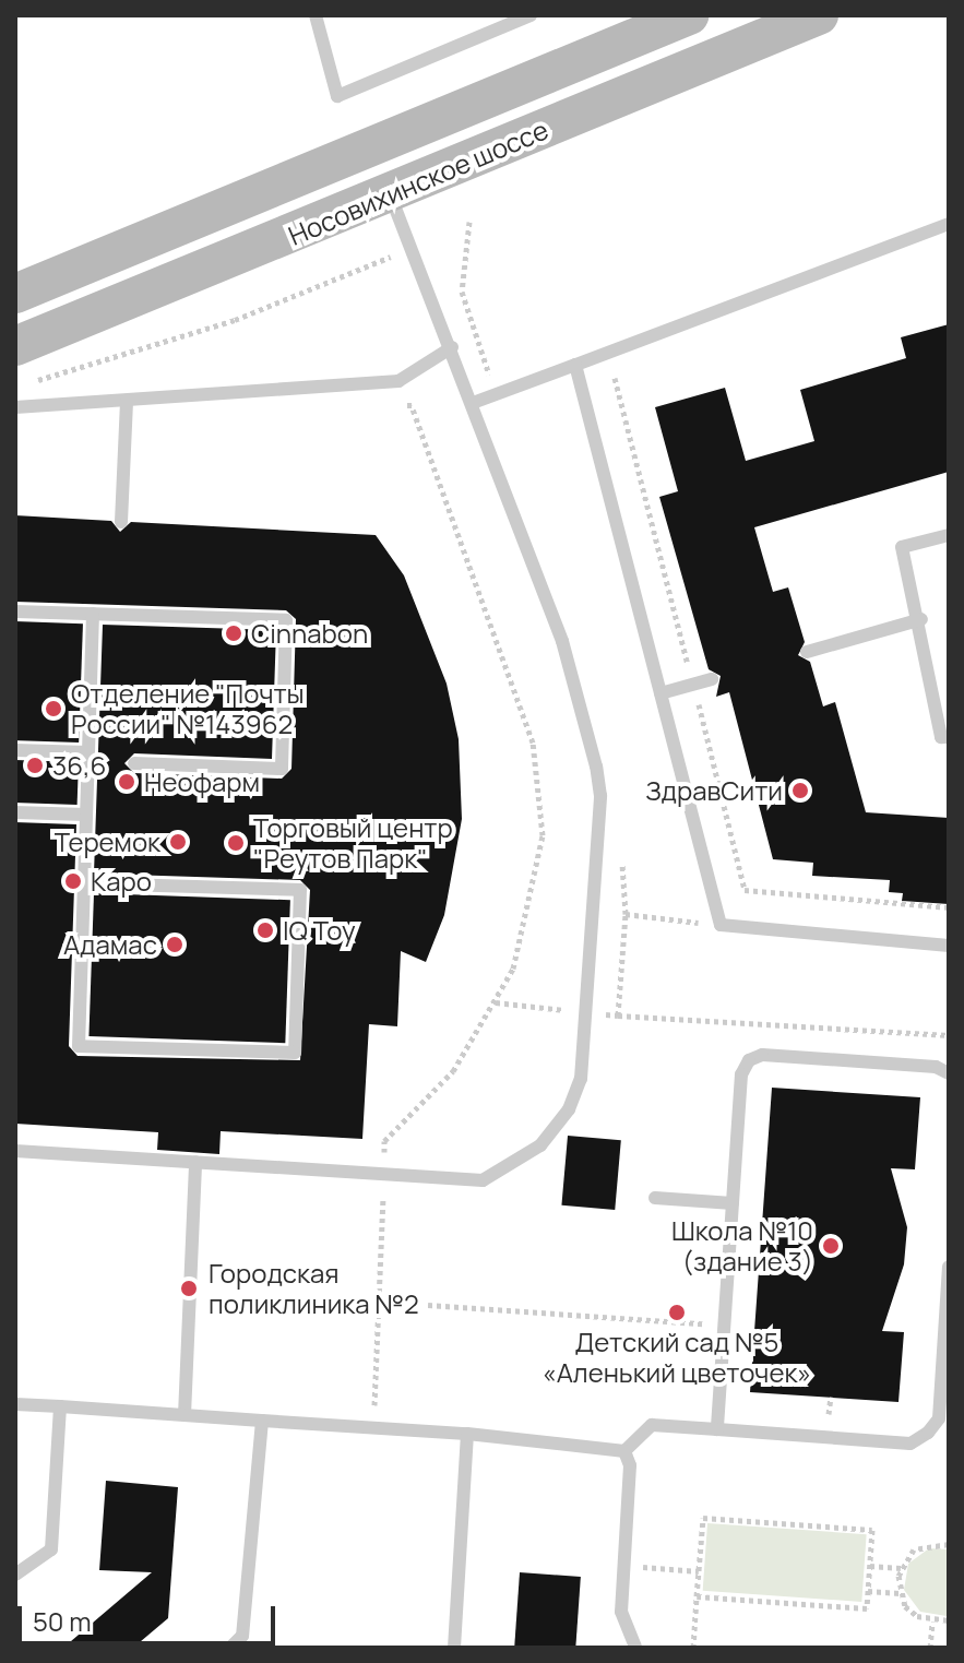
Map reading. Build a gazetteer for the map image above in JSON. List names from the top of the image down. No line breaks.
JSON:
{"streets":{"main road":["Носовихинское шоссе"]},"places":["Cinnabon","Отделение \"Почты России\" №143962","36,6","Неофарм","ЗдравСити","Теремок","Торговый центр \"Реутов Парк\"","Каро","IQ Toy","Адамас","Школа №10 (здание 3)","Городская поликлиника №2","Детский сад №5 «Аленький цветочек»"],"scale_bar":"50 m"}
